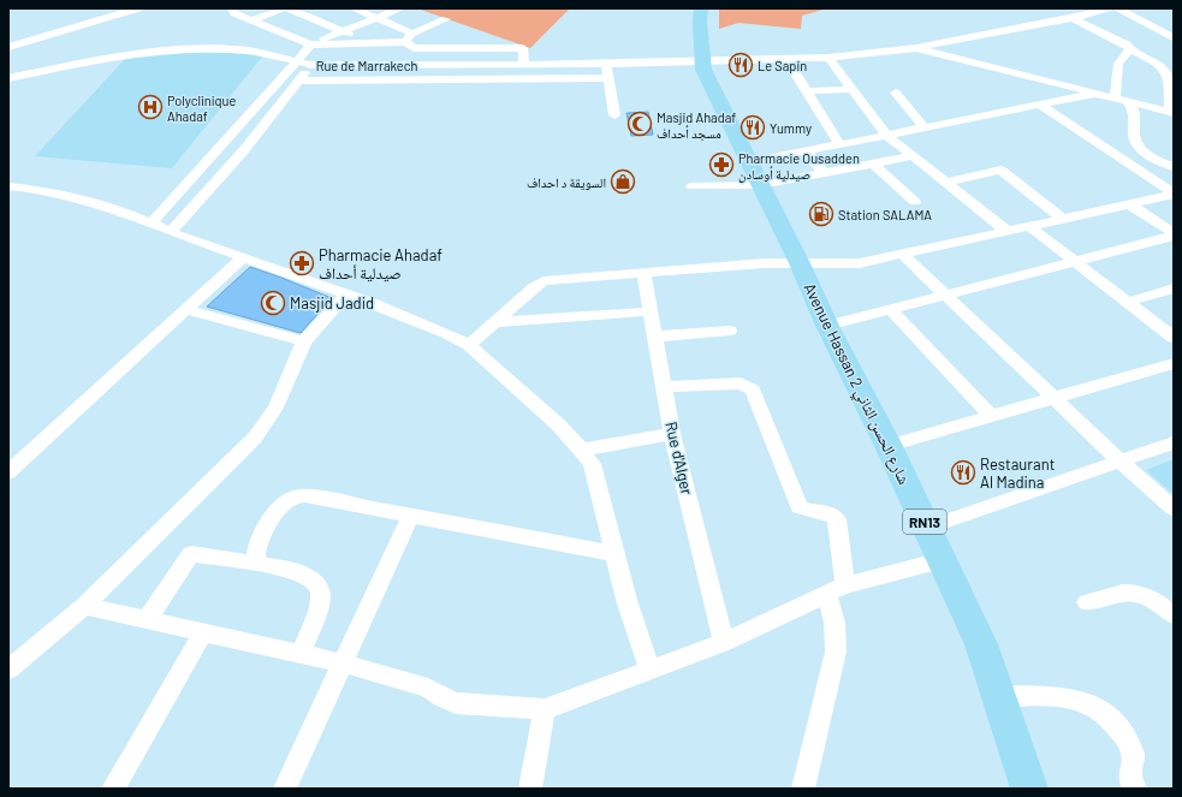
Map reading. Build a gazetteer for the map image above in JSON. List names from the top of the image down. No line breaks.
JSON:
{"streets":{"main road":["Avenue Hassan 2 شارع الحسن الثاني","RN13"],"street":["Rue de Marrakech","Rue d'Alger"]},"crossings":[["Rue de Marrakech","Avenue Hassan 2 شارع الحسن الثاني"]],"places":{"restaurant":["Le Sapin","Yummy","Restaurant Al Madina"],"hospital":["Polyclinique Ahadaf"],"mosque":["Masjid Ahadaf مسجد أحداف","Masjid Jadid"],"pharmacy":["Pharmacie Ousadden صيدلية أوسادن","Pharmacie Ahadaf صيدلية أحداف"],"shop":["السويقة د احداف"],"fuel station":["Station SALAMA"]}}
